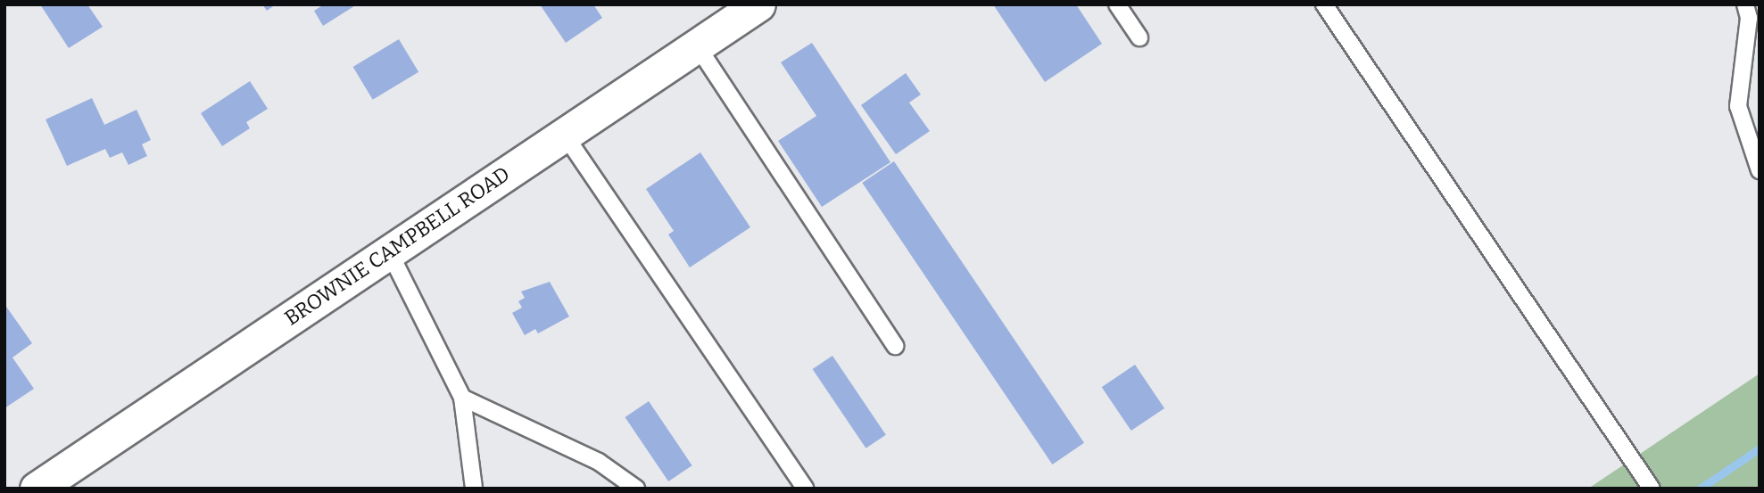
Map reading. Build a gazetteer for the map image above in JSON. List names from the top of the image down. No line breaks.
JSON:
{"streets":{"street":["BROWNIE CAMPBELL ROAD"]}}
